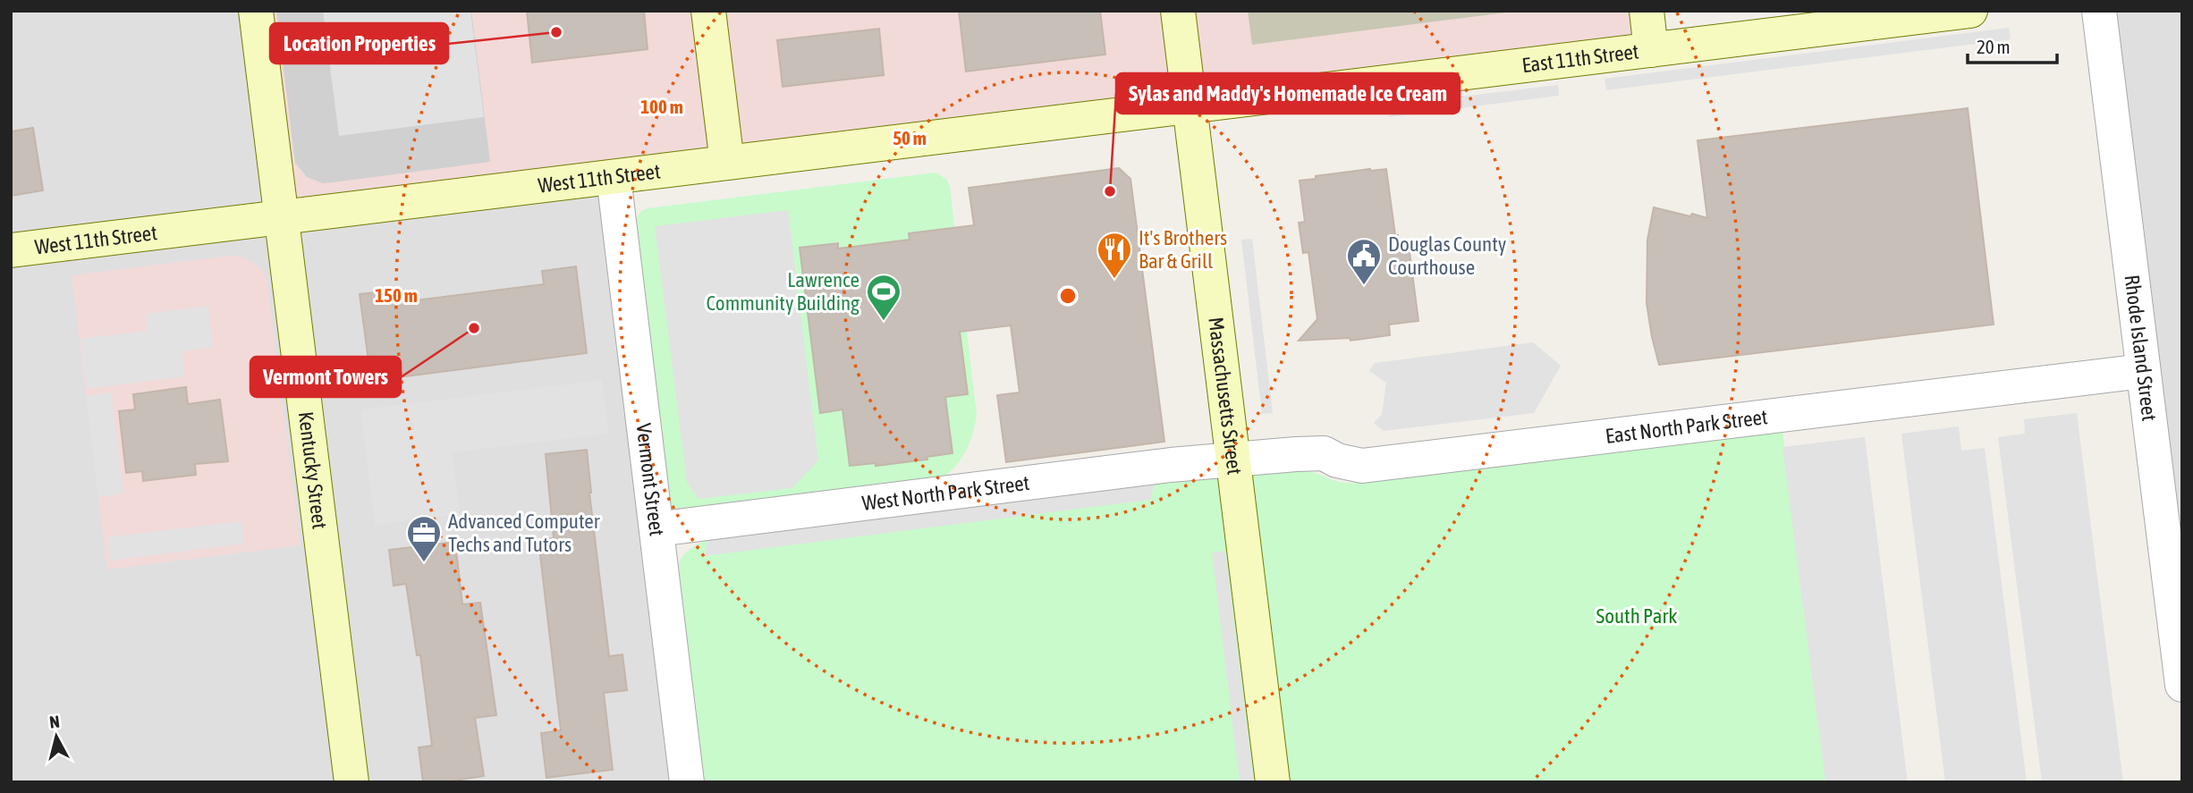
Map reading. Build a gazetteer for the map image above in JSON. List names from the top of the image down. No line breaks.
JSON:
{"streets":{"main road":["East 11th Street","West 11th Street","Massachusetts Street","Kentucky Street"],"street":["Rhode Island Street","East North Park Street","Vermont Street","West North Park Street"]},"crossings":[["East 11th Street","West 11th Street"],["East 11th Street","Massachusetts Street"],["West 11th Street","Massachusetts Street"],["West 11th Street","Kentucky Street"],["West 11th Street","Vermont Street"],["Rhode Island Street","East North Park Street"],["Massachusetts Street","East North Park Street"],["Massachusetts Street","West North Park Street"],["East North Park Street","West North Park Street"],["Vermont Street","West North Park Street"]],"parks":["South Park"],"places":{"other":["Location Properties","Sylas and Maddy's Homemade Ice Cream","Vermont Towers"],"restaurant":["It's Brothers Bar & Grill"],"public building":["Douglas County Courthouse"],"sports":["Lawrence Community Building"],"office":["Advanced Computer Techs and Tutors"]},"scale_bar":"20 m","north":"top","rings":["100 m","50 m","150 m"]}
